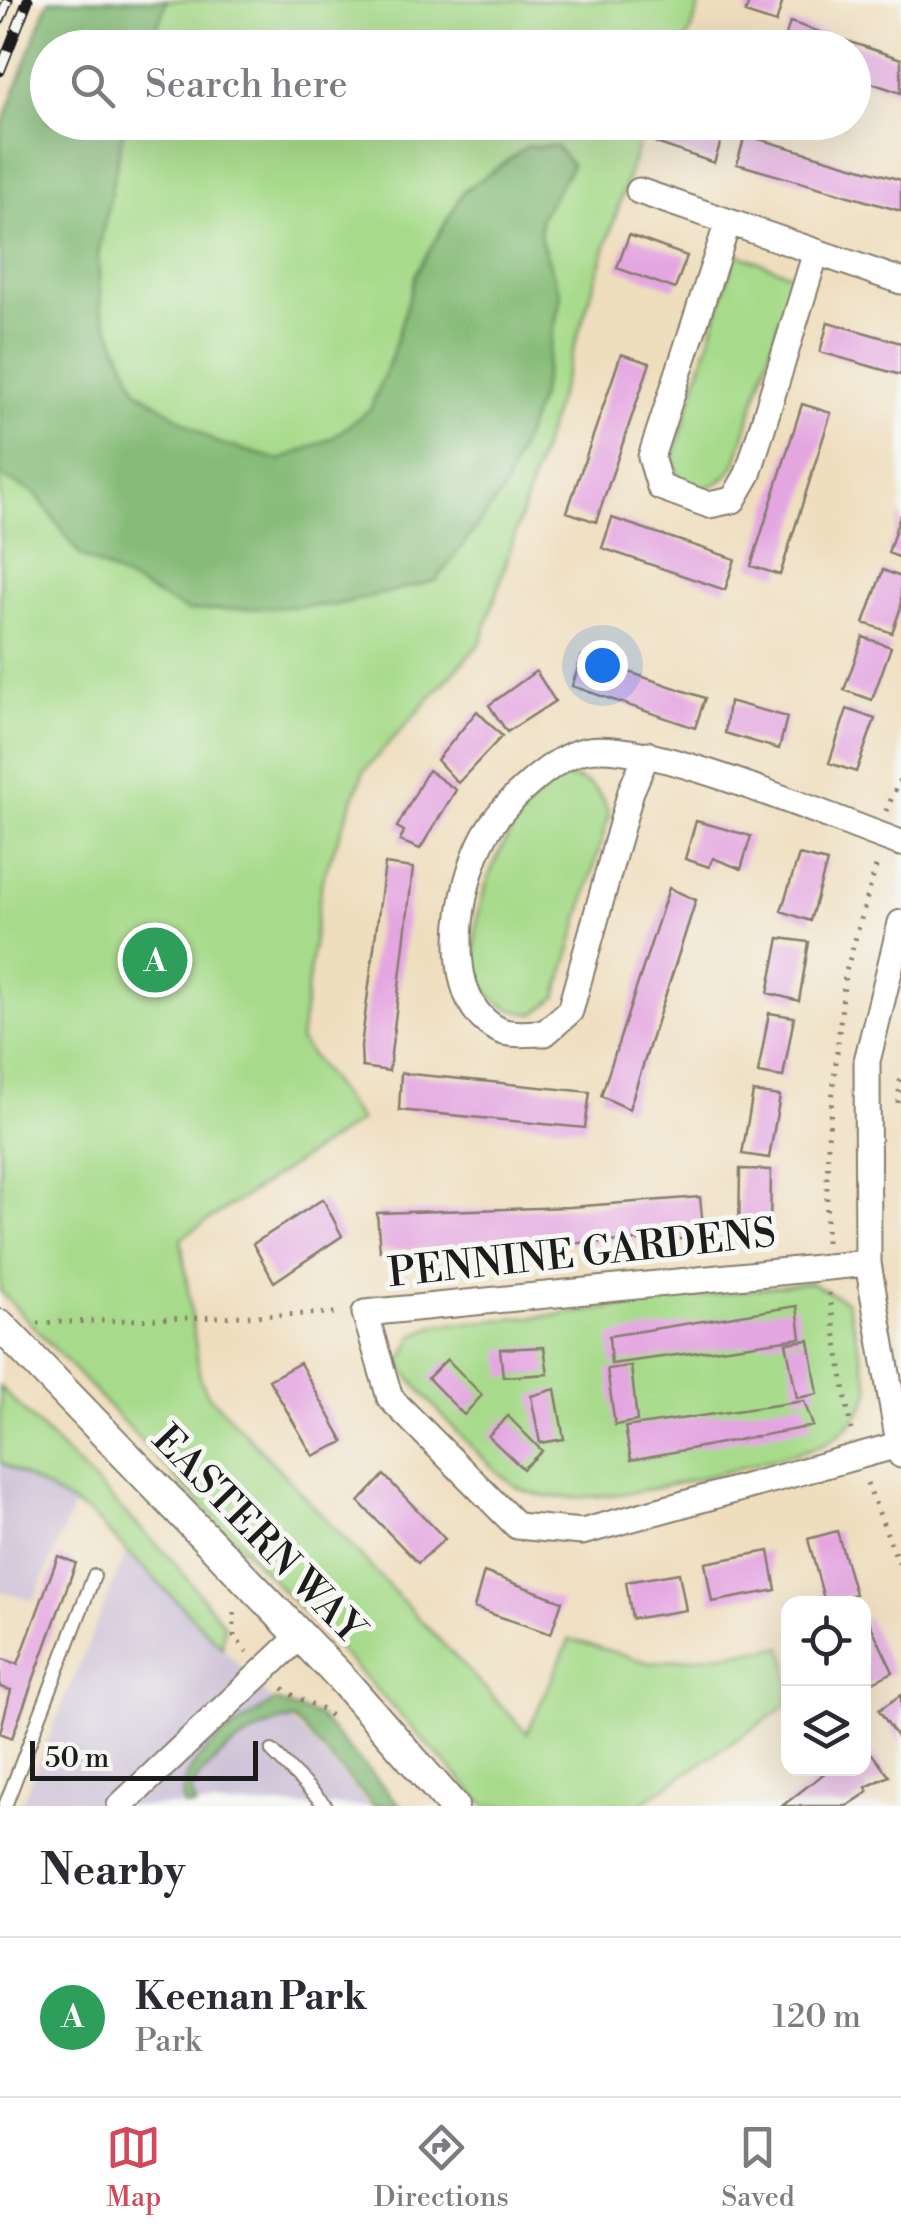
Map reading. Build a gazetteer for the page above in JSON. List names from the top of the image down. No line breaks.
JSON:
{"streets":{"street":["PENNINE GARDENS","EASTERN WAY"]},"scale_bar":"50 m","page":{"search":"Search here","pins":"A","scale":"50 m","heading":"Nearby","list":[{"mark":"A","name":"Keenan Park","note":"Park","value":"120 m"}],"nav":["Map","Directions","Saved"]}}
